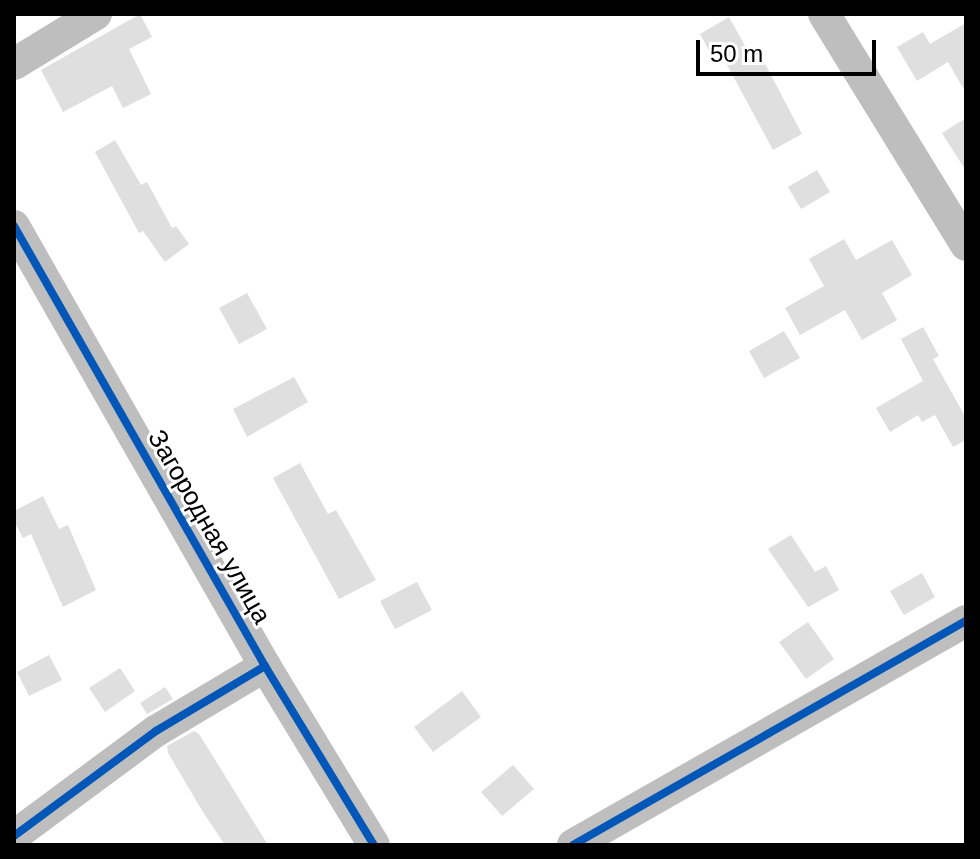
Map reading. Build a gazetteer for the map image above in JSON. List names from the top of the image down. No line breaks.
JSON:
{"streets":{"street":["Загородная улица"]},"scale_bar":"50 m"}
